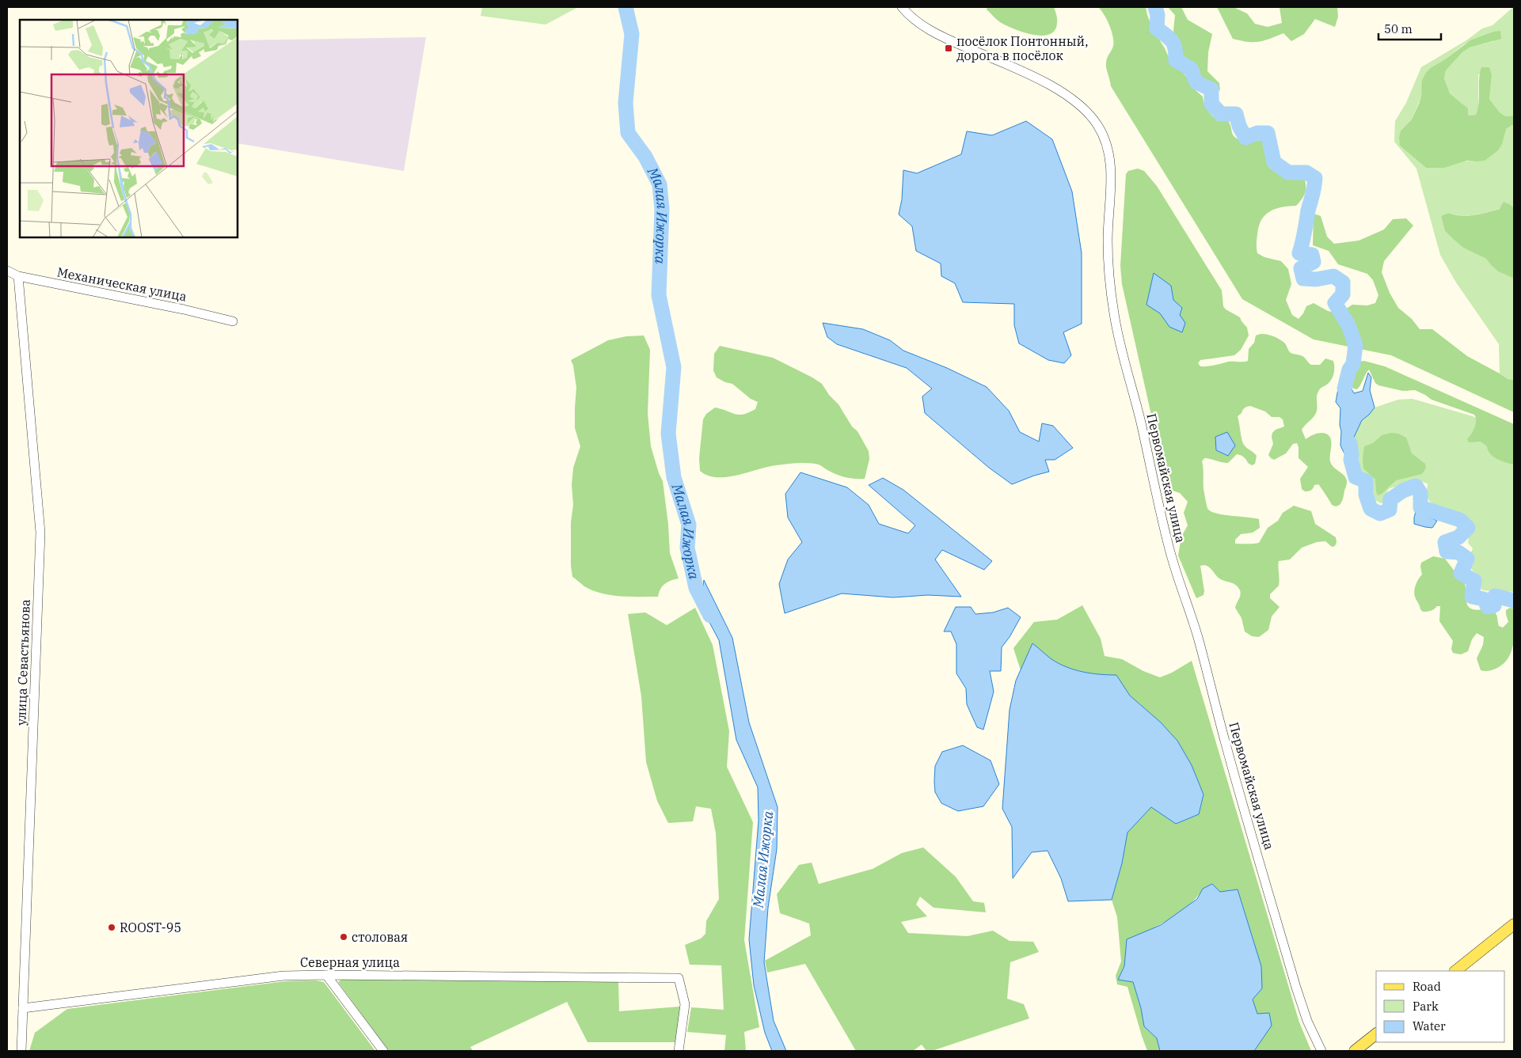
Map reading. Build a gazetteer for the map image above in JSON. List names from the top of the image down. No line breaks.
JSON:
{"streets":{"street":["Механическая улица","Первомайская улица","улица Севастьянова","Северная улица"]},"crossings":[["Механическая улица","улица Севастьянова"],["улица Севастьянова","Северная улица"]],"water":["Малая Ижорка"],"places":{"transit":["посёлок Понтонный, дорога в посёлок"],"other":["ROOST-95","столовая"]},"legend":["Road","Park","Water"],"scale_bar":"50 m"}
